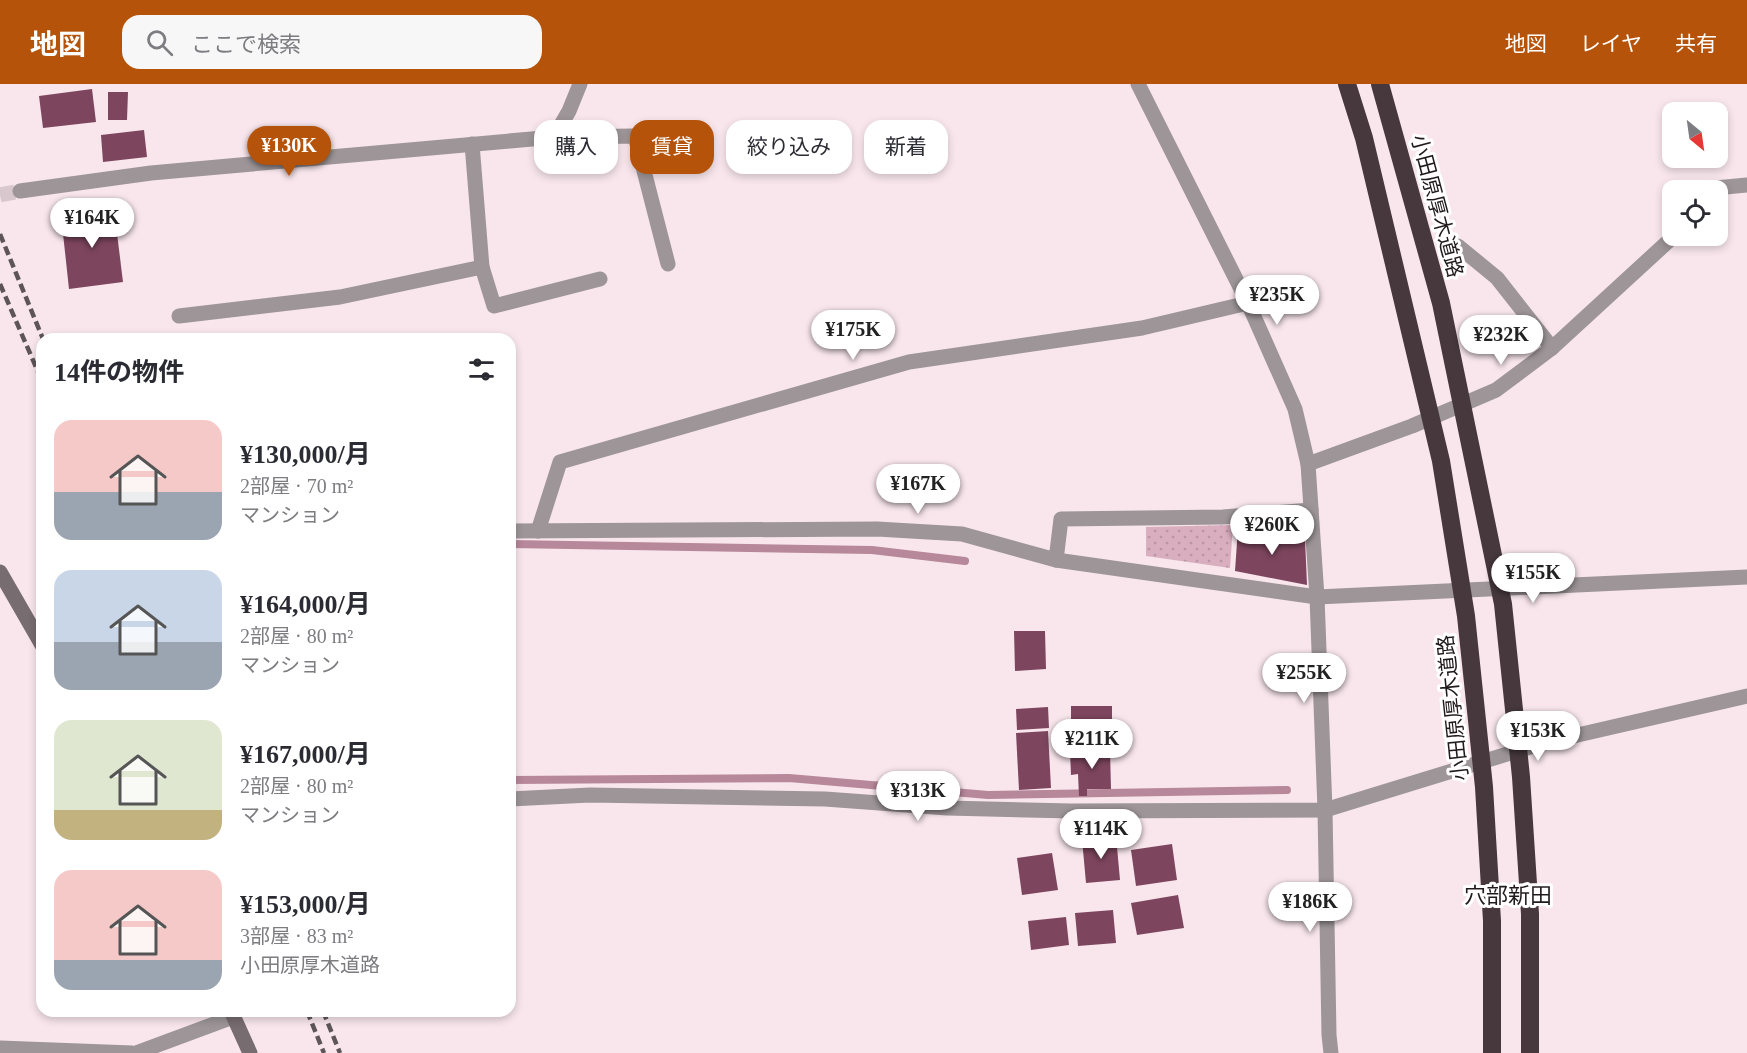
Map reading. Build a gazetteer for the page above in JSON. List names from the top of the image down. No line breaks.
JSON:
{"streets":{"highway":["小田原厚木道路"]},"districts":["穴部新田"],"north":"bottom right","page":{"header":"地図","search":"ここで検索","nav":["地図","レイヤ","共有"],"chip":["購入","賃貸","絞り込み","新着"],"price":["¥130K","¥164K","¥235K","¥175K","¥232K","¥167K","¥260K","¥155K","¥255K","¥153K","¥211K","¥313K","¥114K","¥186K"],"heading":"14件の物件","list":[{"name":"¥130,000/月","note":"2部屋 · 70 m² · マンション"},{"name":"¥164,000/月","note":"2部屋 · 80 m² · マンション"},{"name":"¥167,000/月","note":"2部屋 · 80 m² · マンション"},{"name":"¥153,000/月","note":"3部屋 · 83 m² · 小田原厚木道路"}]}}
